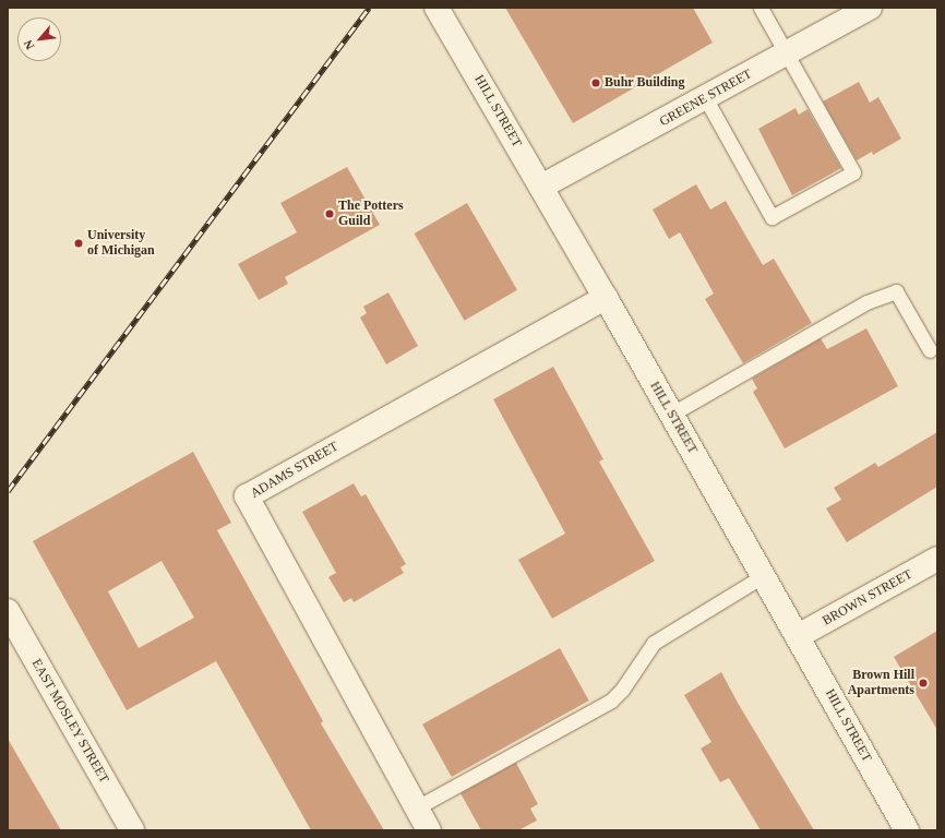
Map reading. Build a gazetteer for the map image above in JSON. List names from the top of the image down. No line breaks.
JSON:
{"streets":{"street":["GREENE STREET","HILL STREET","ADAMS STREET","BROWN STREET","EAST MOSLEY STREET"]},"crossings":[["GREENE STREET","HILL STREET"],["HILL STREET","ADAMS STREET"],["HILL STREET","BROWN STREET"]],"places":["Buhr Building","The Potters Guild","University of Michigan","Brown Hill Apartments"],"north":"bottom left"}
